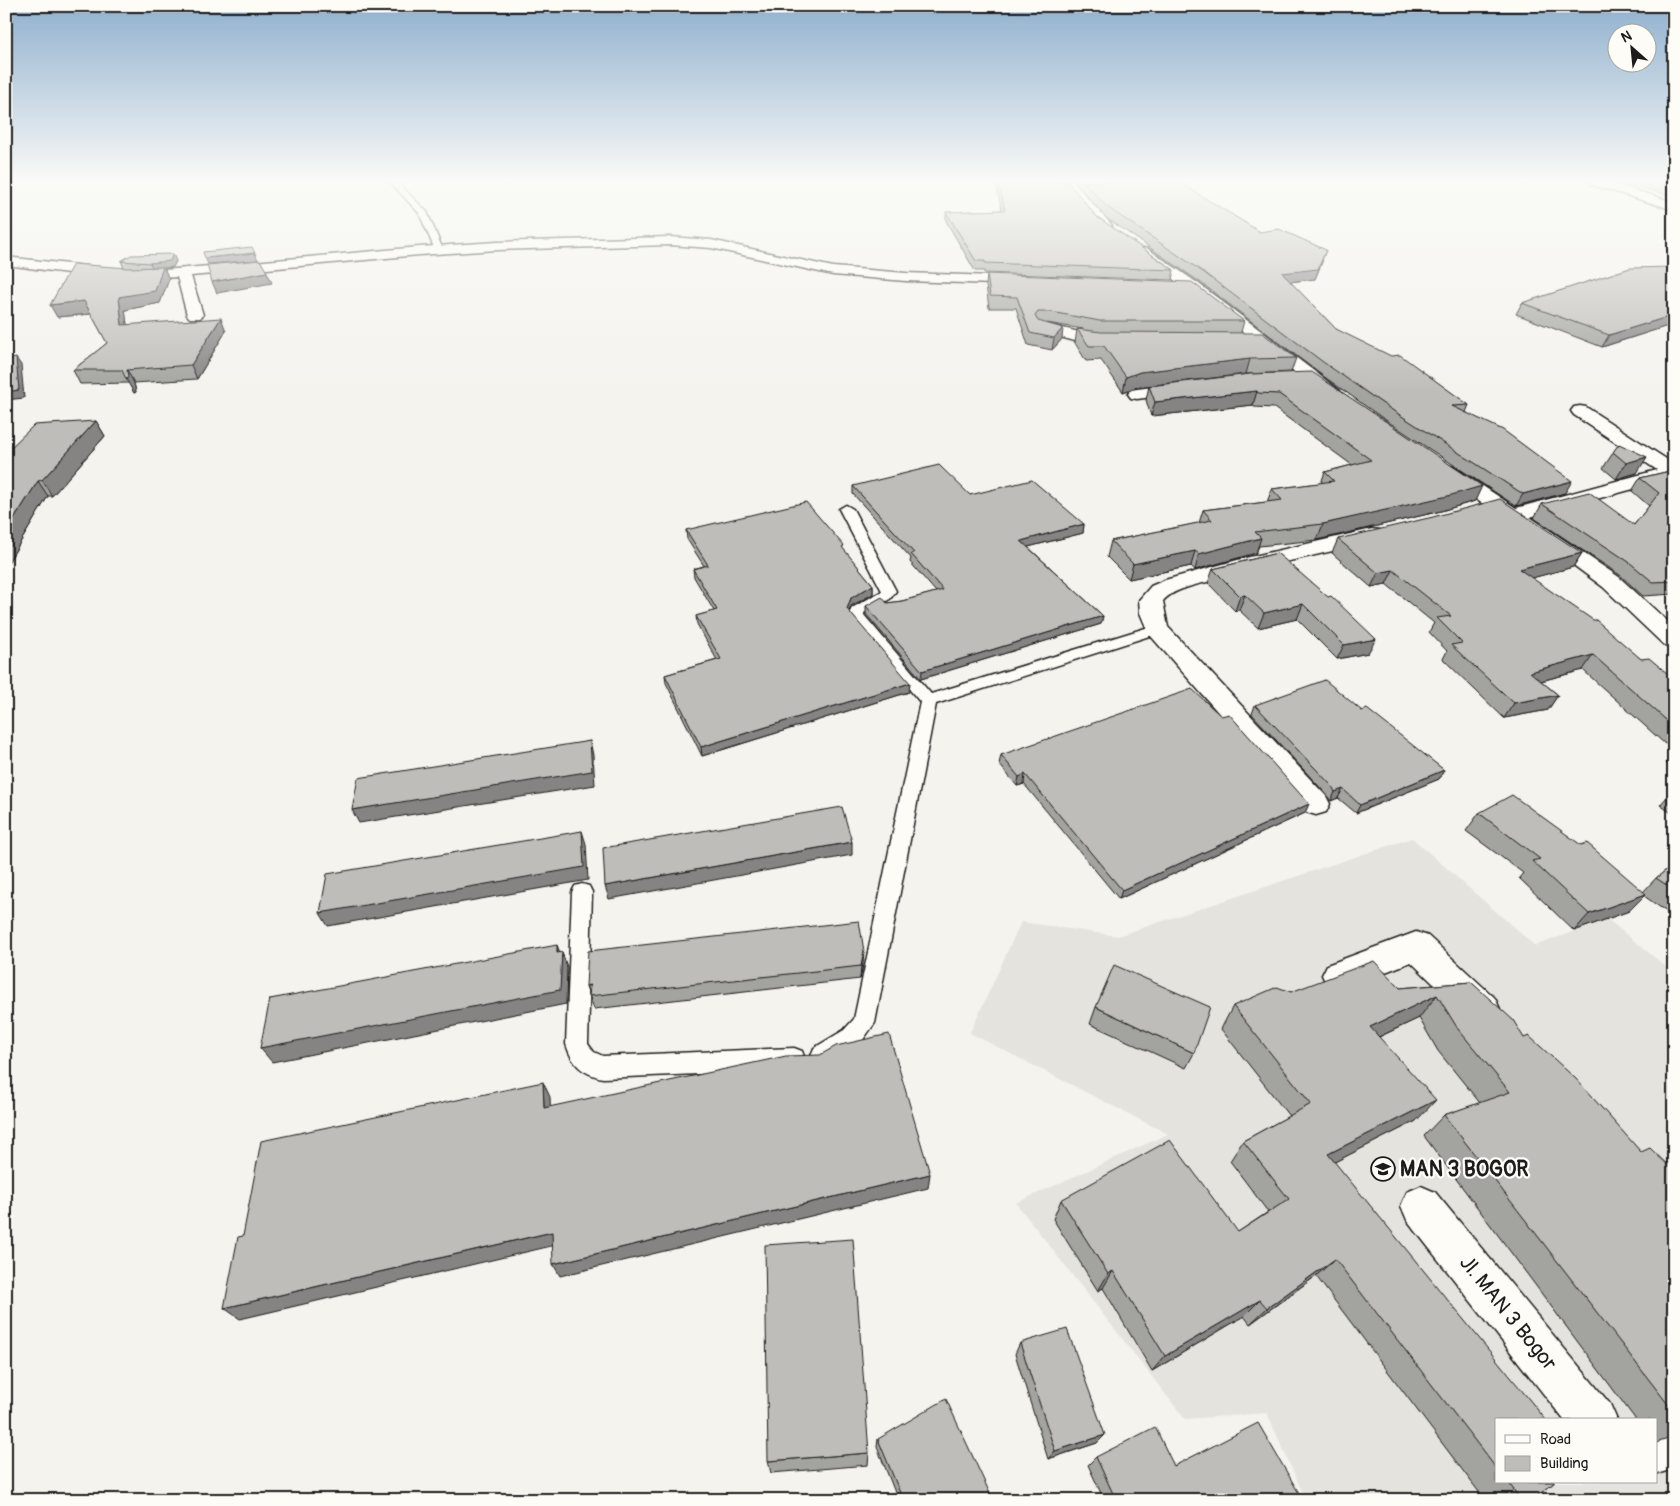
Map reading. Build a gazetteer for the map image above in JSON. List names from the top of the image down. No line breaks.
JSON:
{"streets":{"street":["Jl. MAN 3 Bogor"]},"places":{"school or university":["MAN 3 BOGOR"]},"legend":["Road","Building"],"north":"top left"}
